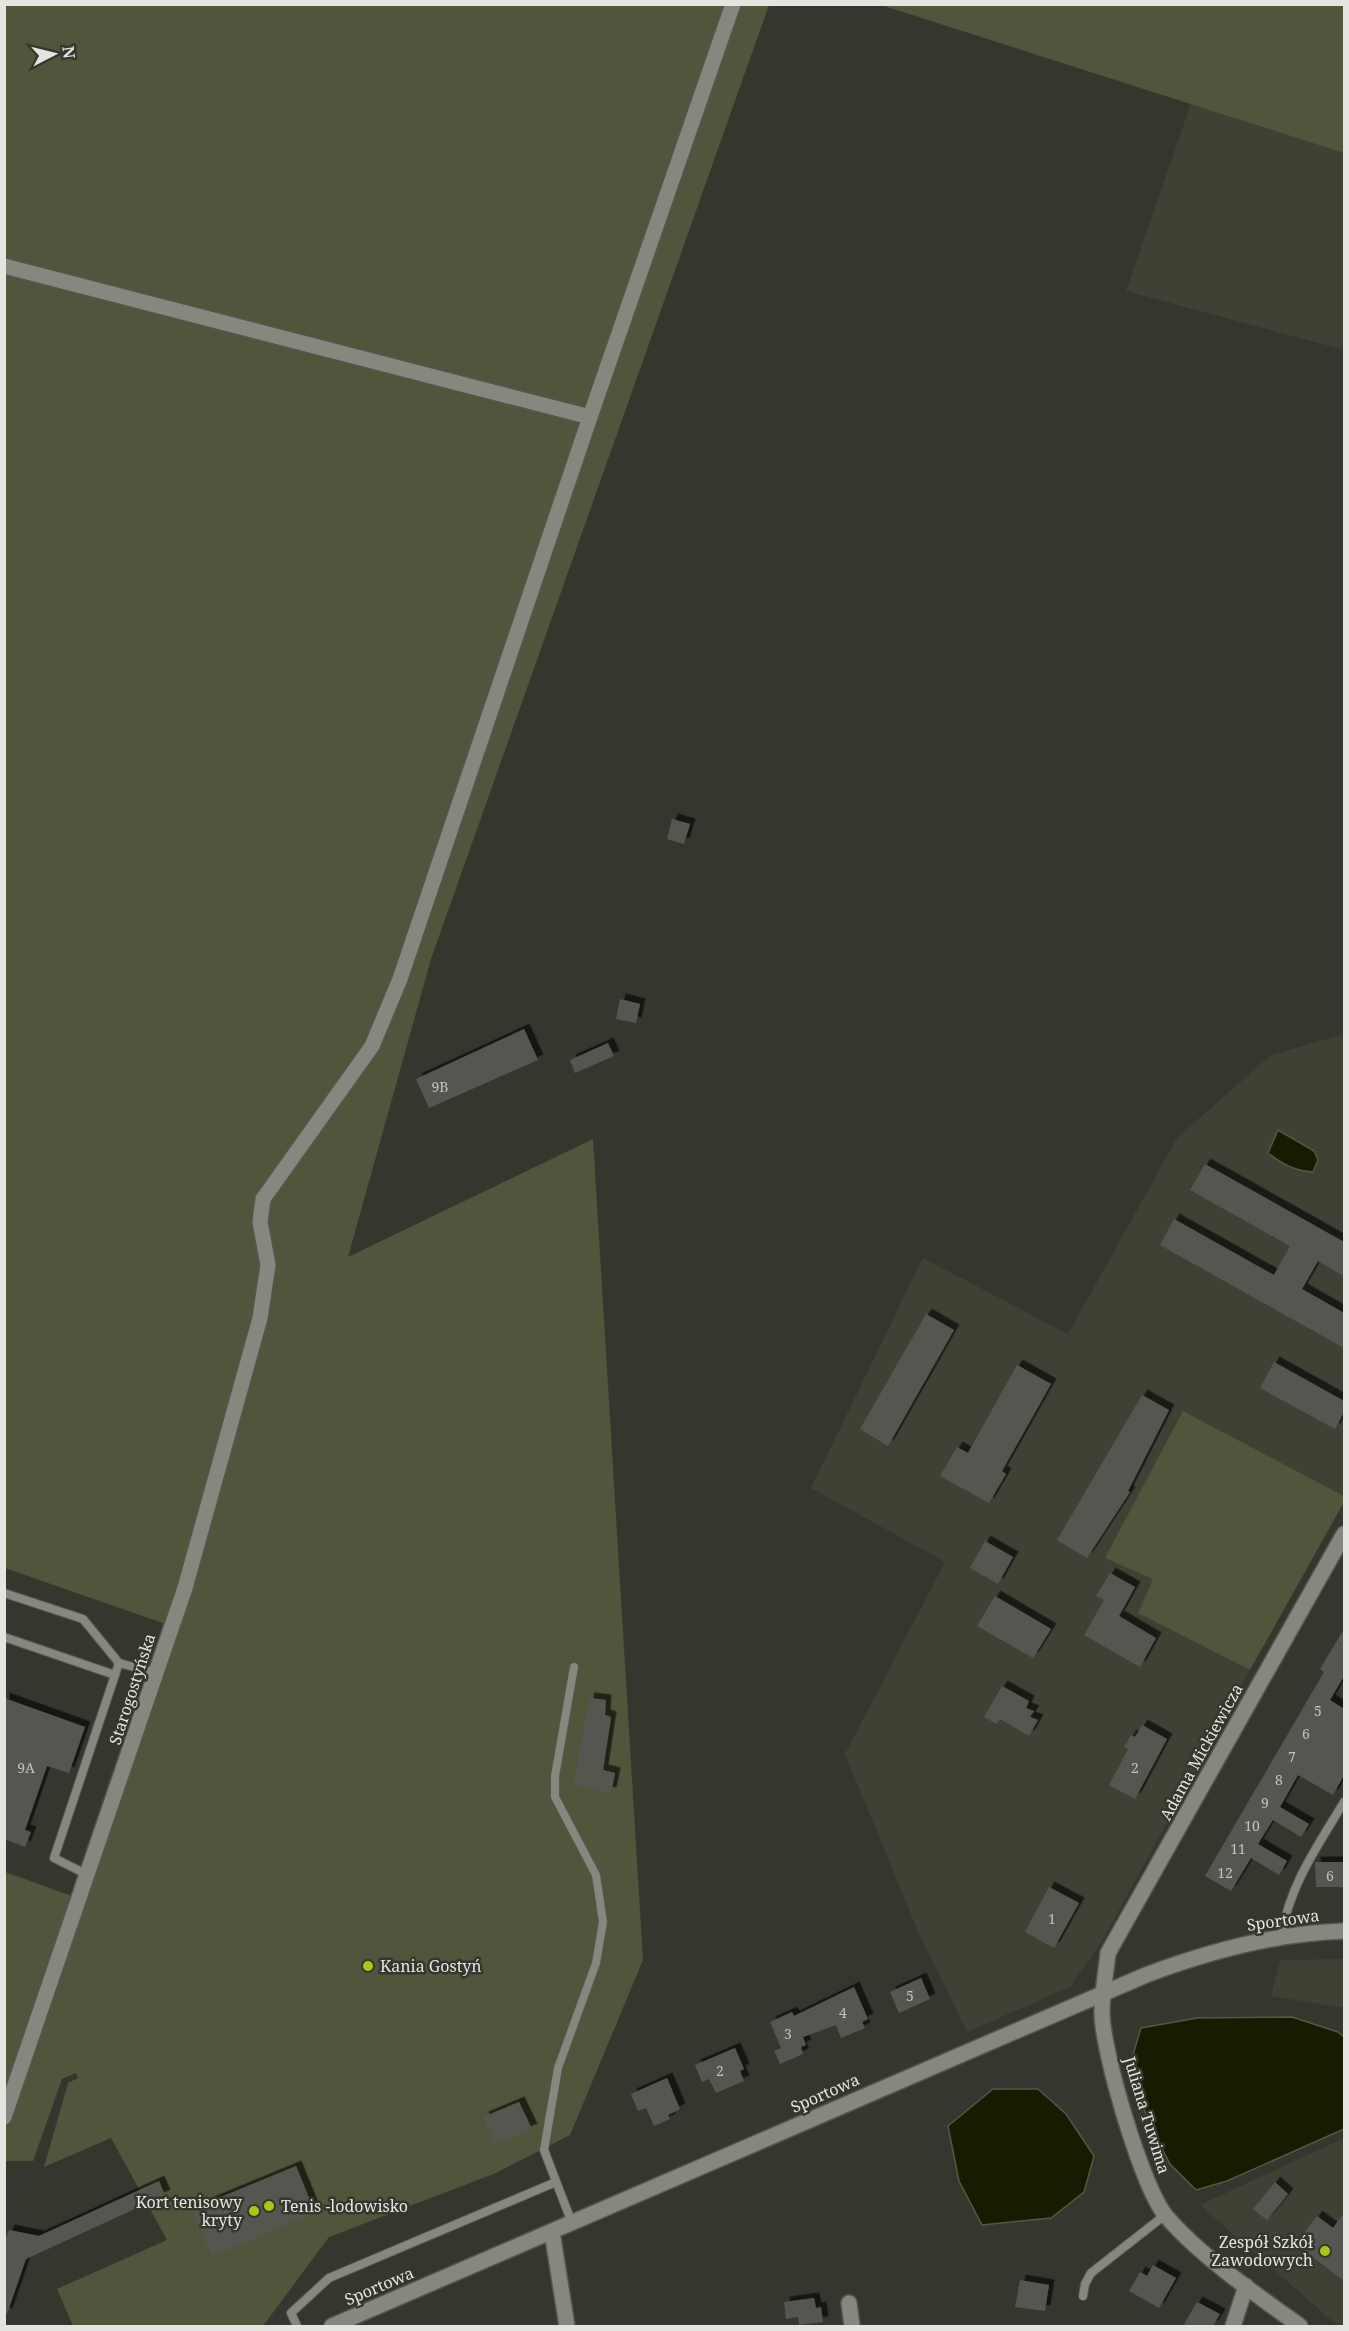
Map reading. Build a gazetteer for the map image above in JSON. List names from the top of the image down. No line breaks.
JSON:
{"streets":{"street":["Starogostyńska","Adama Mickiewicza","Sportowa","Juliana Tuwima"]},"crossings":[["Adama Mickiewicza","Sportowa"],["Adama Mickiewicza","Juliana Tuwima"],["Sportowa","Juliana Tuwima"]],"places":["Kania Gostyń","Tenis -lodowisko","Kort tenisowy kryty","Zespół Szkół Zawodowych"],"house_numbers":["9B","5","6","7","9A","2","8","9","10","11","12","6","1","5","4","3","2"],"north":"right"}
